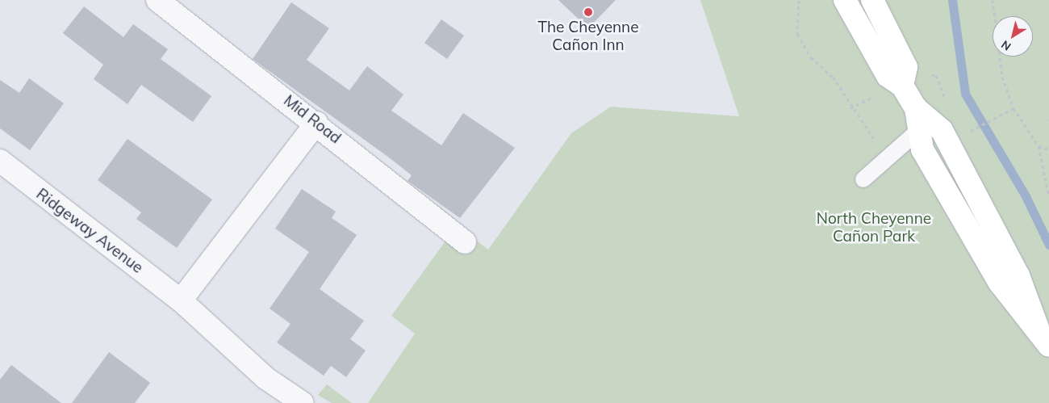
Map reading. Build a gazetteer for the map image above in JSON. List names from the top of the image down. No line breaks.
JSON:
{"streets":{"street":["Mid Road","Ridgeway Avenue"]},"parks":["North Cheyenne Cañon Park"],"places":["The Cheyenne Cañon Inn"],"north":"bottom left"}
